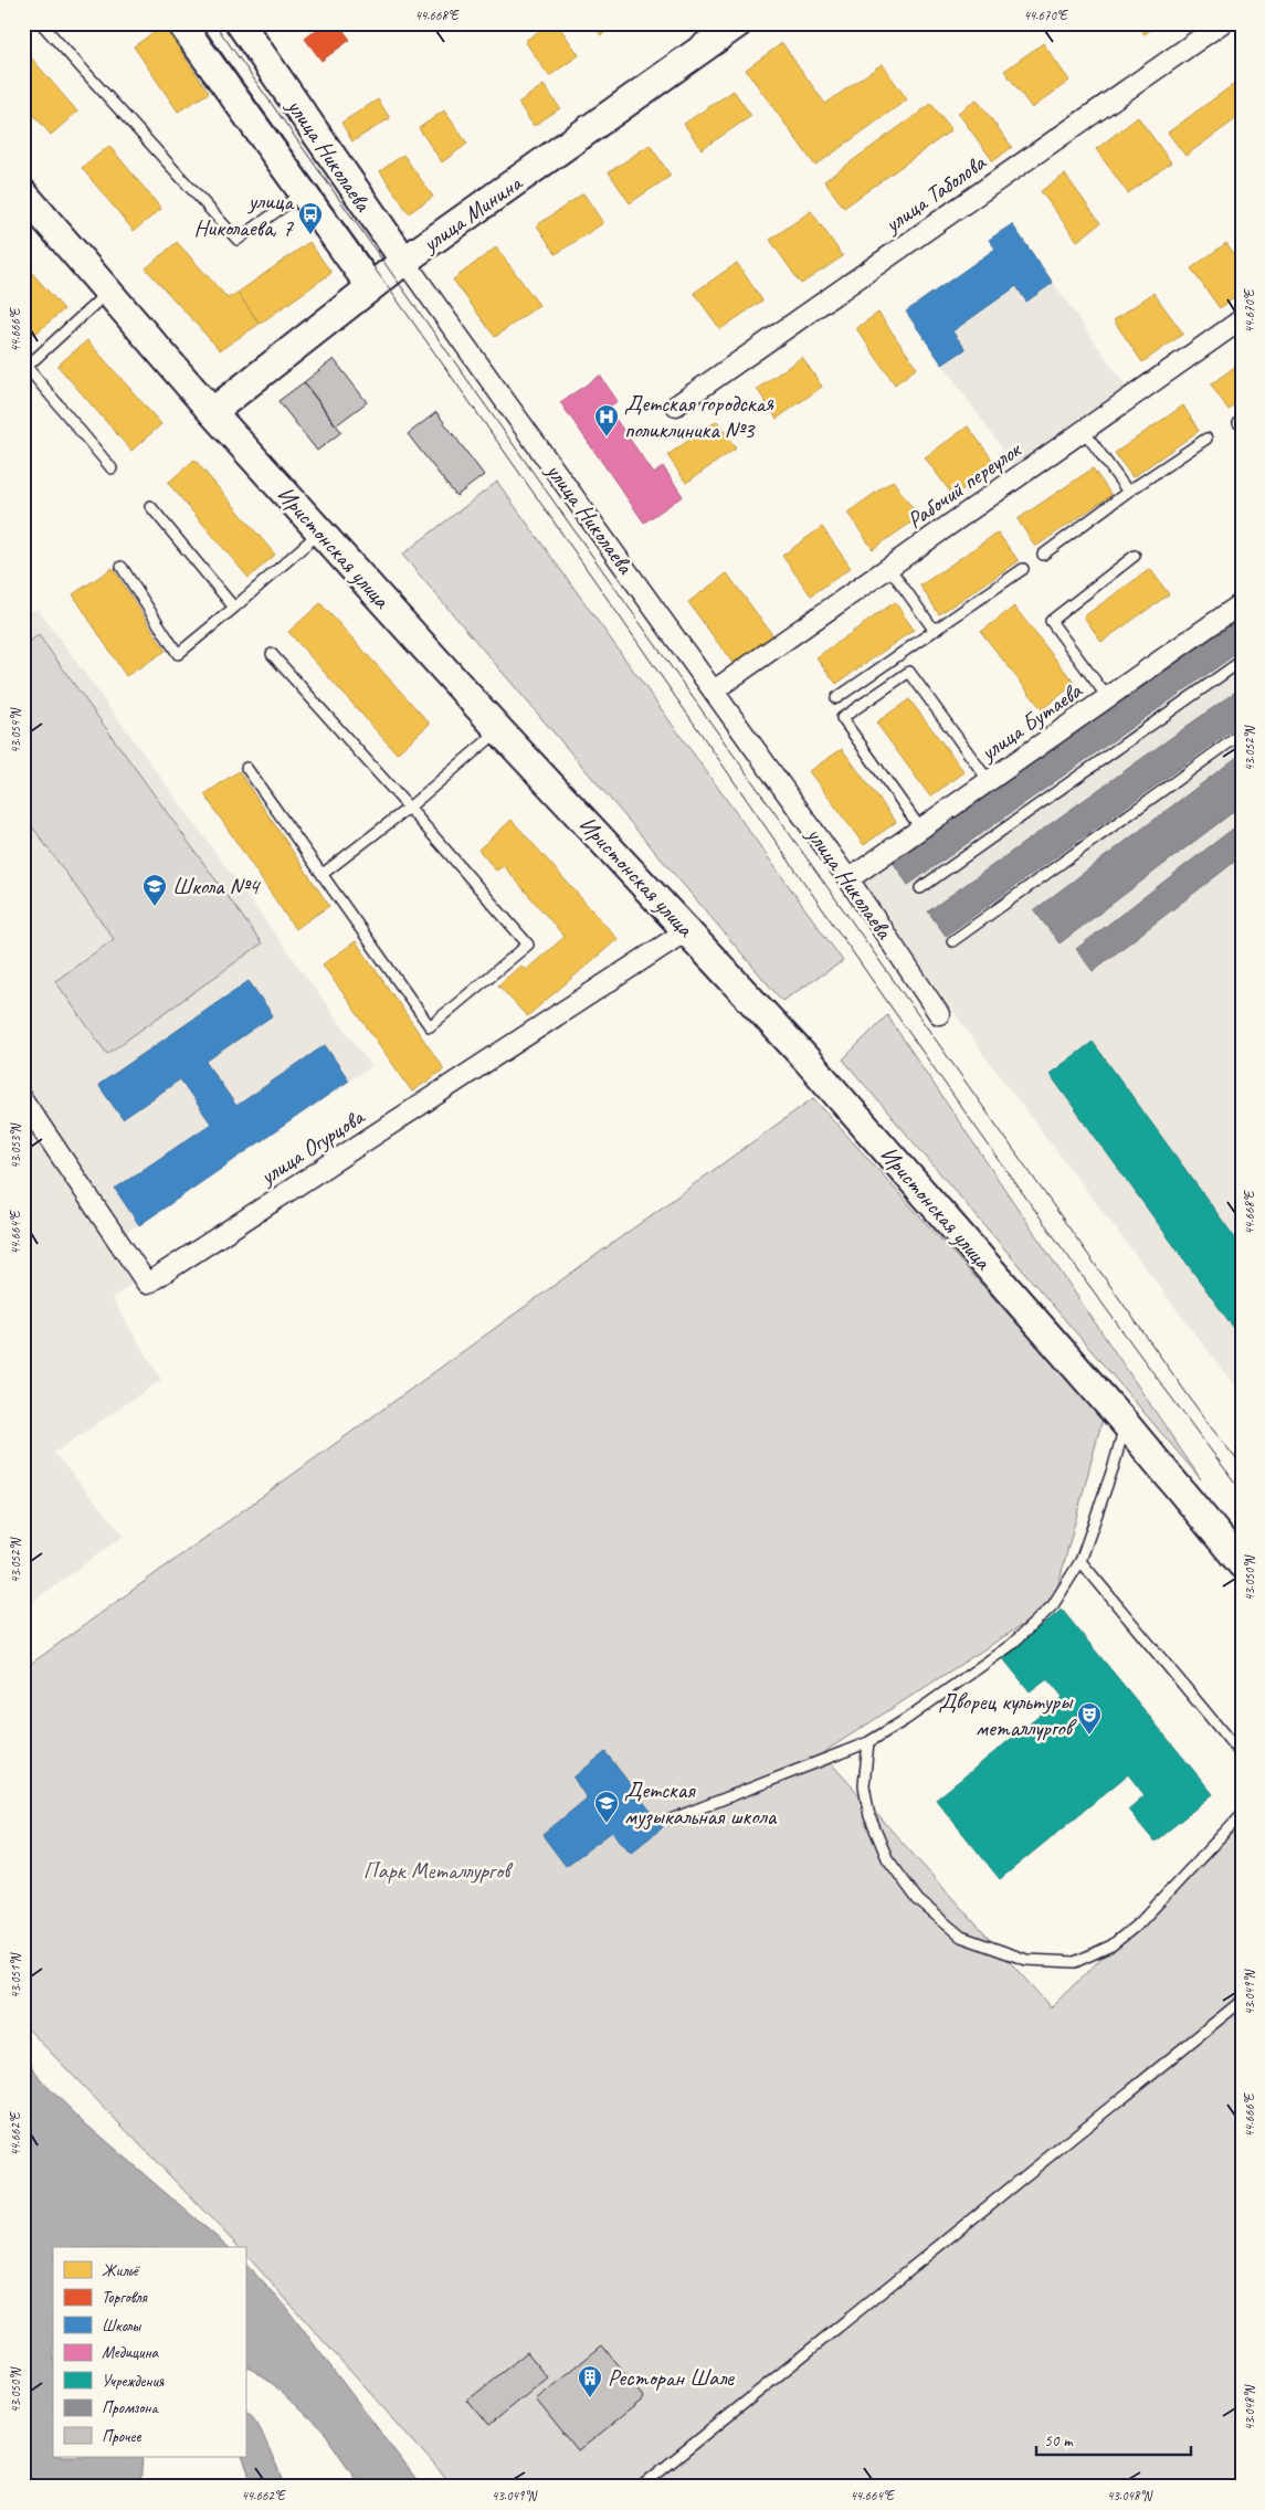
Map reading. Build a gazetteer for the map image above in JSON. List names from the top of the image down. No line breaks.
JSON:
{"streets":{"main road":["улица Николаева","улица Минина","Иристонская улица"],"street":["улица Таболова","Рабочий переулок","улица Бутаева","улица Огурцова"]},"crossings":[["улица Николаева","улица Минина"],["улица Николаева","Рабочий переулок"],["улица Николаева","улица Бутаева"],["улица Минина","Иристонская улица"],["Иристонская улица","улица Огурцова"]],"parks":["Парк Металлургов"],"places":{"bus stop":["улица Николаева, 7"],"hospital":["Детская городская поликлиника №3"],"school or university":["Школа №4","Детская музыкальная школа"],"theatre":["Дворец культуры металлургов"],"building":["Ресторан Шале"]},"legend":["Жильё","Торговля","Школы","Медицина","Учреждения","Промзона","Прочее"],"scale_bar":"50 m","coordinates":["44.668°E","44.670°E","44.666°E","43.054°N","43.052°N","43.053°N","44.664°E","43.050°N","43.051°N","43.049°N","44.662°E","43.048°N"]}
